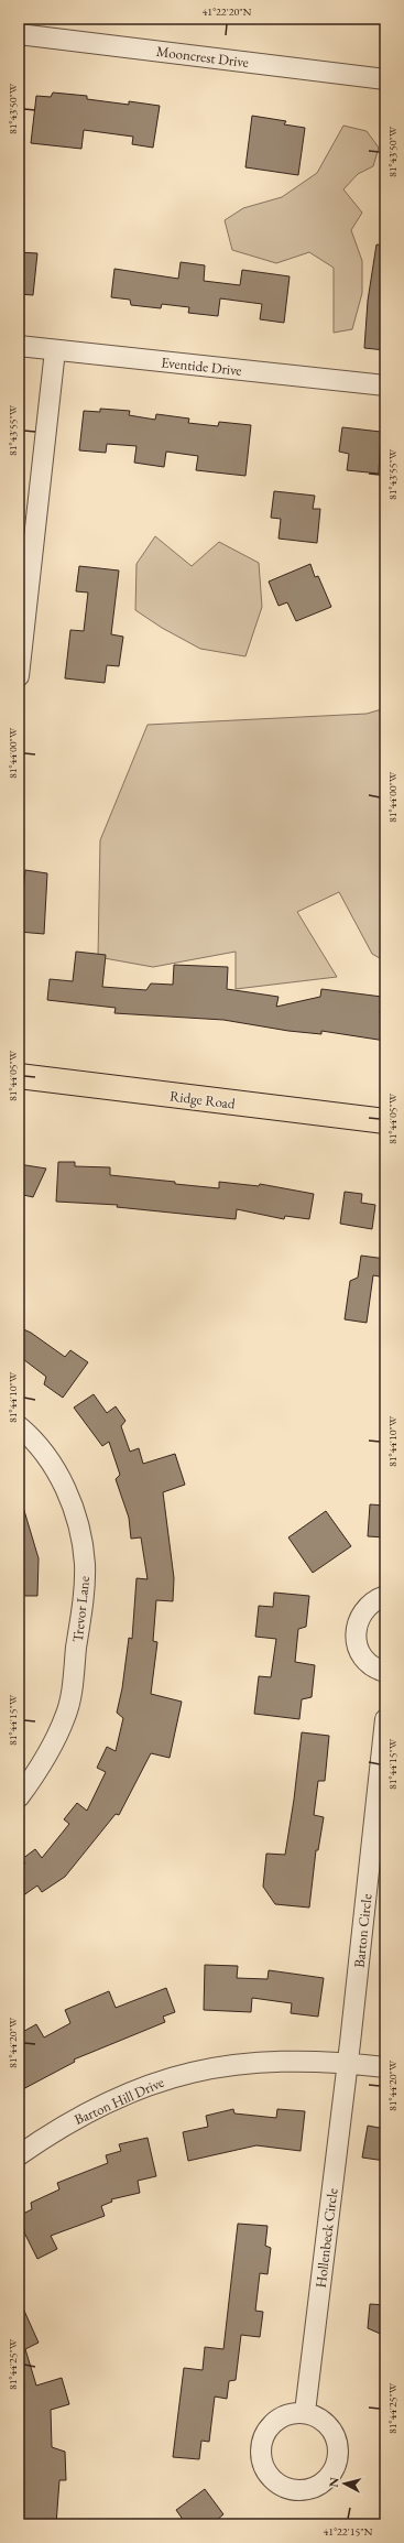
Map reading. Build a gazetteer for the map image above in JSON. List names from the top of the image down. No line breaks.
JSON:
{"streets":{"main road":["Ridge Road"],"street":["Mooncrest Drive","Eventide Drive","Trevor Lane","Barton Circle","Barton Hill Drive","Hollenbeck Circle"]},"crossings":[["Barton Circle","Barton Hill Drive"],["Barton Circle","Hollenbeck Circle"],["Barton Hill Drive","Hollenbeck Circle"]],"north":"left","coordinates":["41°22'20\"N","81°43'50\"W","81°43'55\"W","81°44'00\"W","81°44'05\"W","81°44'10\"W","81°44'15\"W","81°44'20\"W","81°44'25\"W","41°22'15\"N"]}
